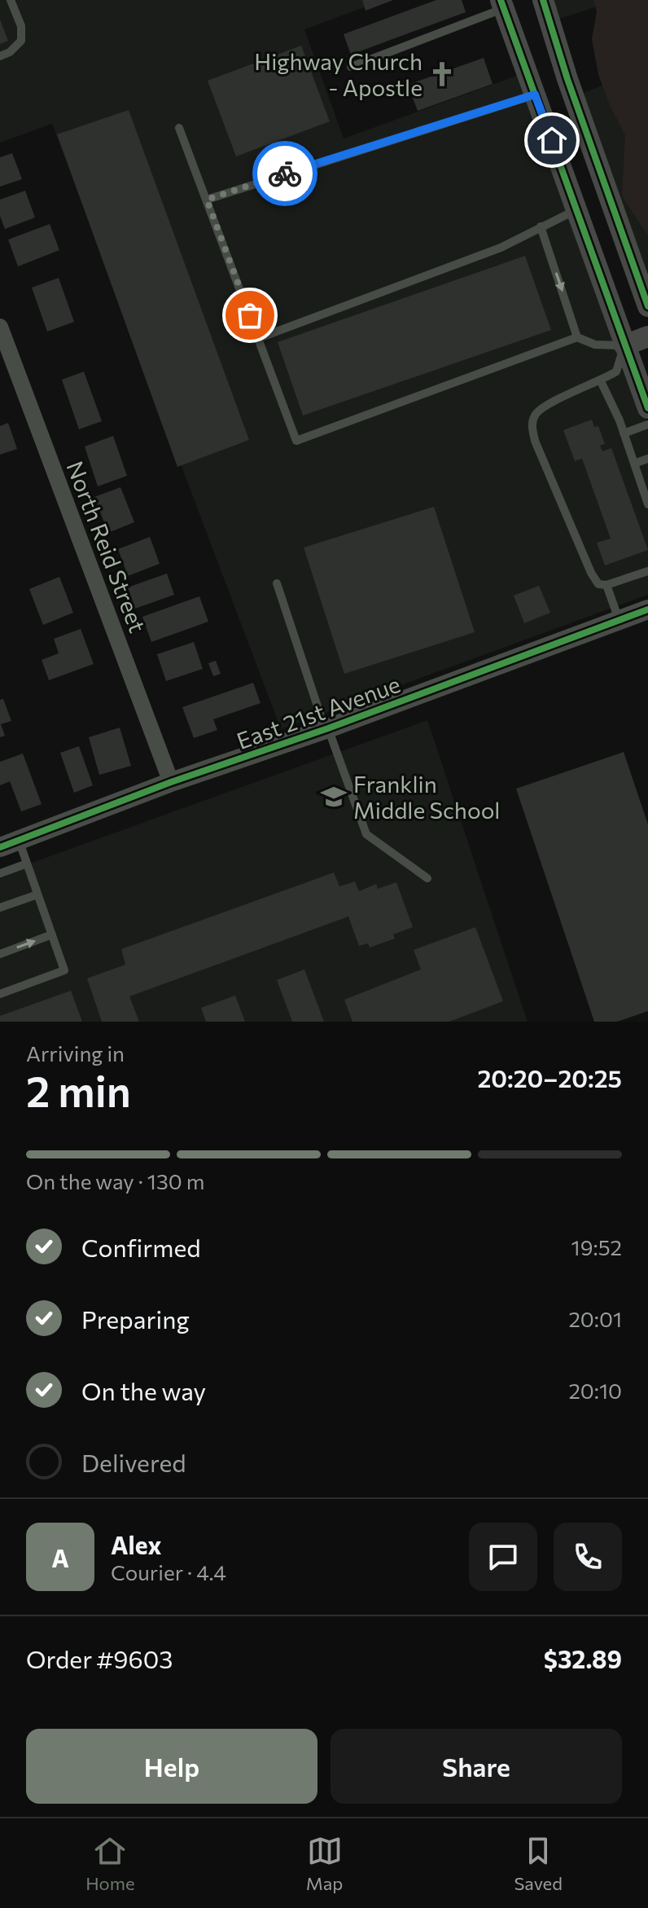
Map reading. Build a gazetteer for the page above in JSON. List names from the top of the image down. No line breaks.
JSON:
{"streets":{"street":["North Reid Street","East 21st Avenue"]},"crossings":[["North Reid Street","East 21st Avenue"]],"places":{"church":["Highway Church - Apostle"],"school or university":["Franklin Middle School"]},"page":{"heading":["2 min","Arriving in","20:20–20:25"],"panel":["Alex","Courier · 4.4","Order #9603","$32.89"],"bar":"On the way · 130 m","list":[["Confirmed","19:52"],["Preparing","20:01"],["On the way","20:10"],"Delivered"],"round":"A","buttons":["Help","Share"],"tabs":["Home","Map","Saved"]}}
